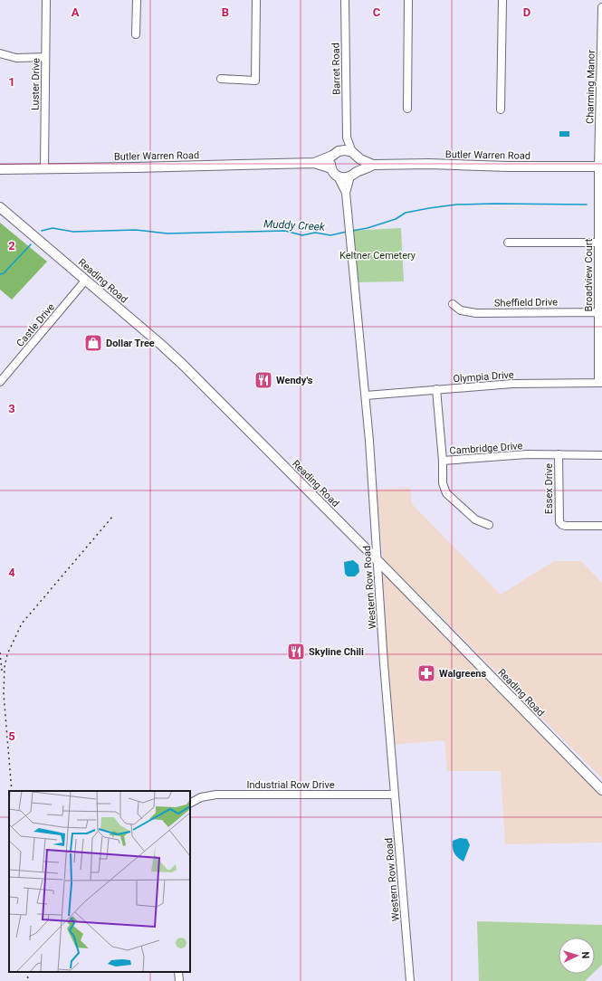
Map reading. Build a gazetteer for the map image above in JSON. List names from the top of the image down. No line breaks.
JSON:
{"streets":{"main road":["Butler Warren Road","Reading Road"],"street":["Barret Road","Luster Drive","Charming Manor","Broadview Court","Sheffield Drive","Castle Drive","Olympia Drive","Cambridge Drive","Essex Drive","Western Row Road","Industrial Row Drive"]},"crossings":[["Barret Road","Butler Warren Road"],["Barret Road","Western Row Road"],["Luster Drive","Butler Warren Road"],["Charming Manor","Butler Warren Road"],["Charming Manor","Broadview Court"],["Butler Warren Road","Broadview Court"],["Butler Warren Road","Western Row Road"],["Broadview Court","Sheffield Drive"],["Broadview Court","Olympia Drive"],["Reading Road","Castle Drive"],["Reading Road","Western Row Road"],["Olympia Drive","Cambridge Drive"],["Olympia Drive","Western Row Road"],["Cambridge Drive","Essex Drive"],["Western Row Road","Industrial Row Drive"]],"water":["Muddy Creek"],"parks":["Keltner Cemetery"],"places":{"shop":["Dollar Tree"],"restaurant":["Wendy's","Skyline Chili"],"pharmacy":["Walgreens"]},"north":"right","grid":{"columns":["A","B","C","D"],"rows":["1","2","3","4","5"]}}
